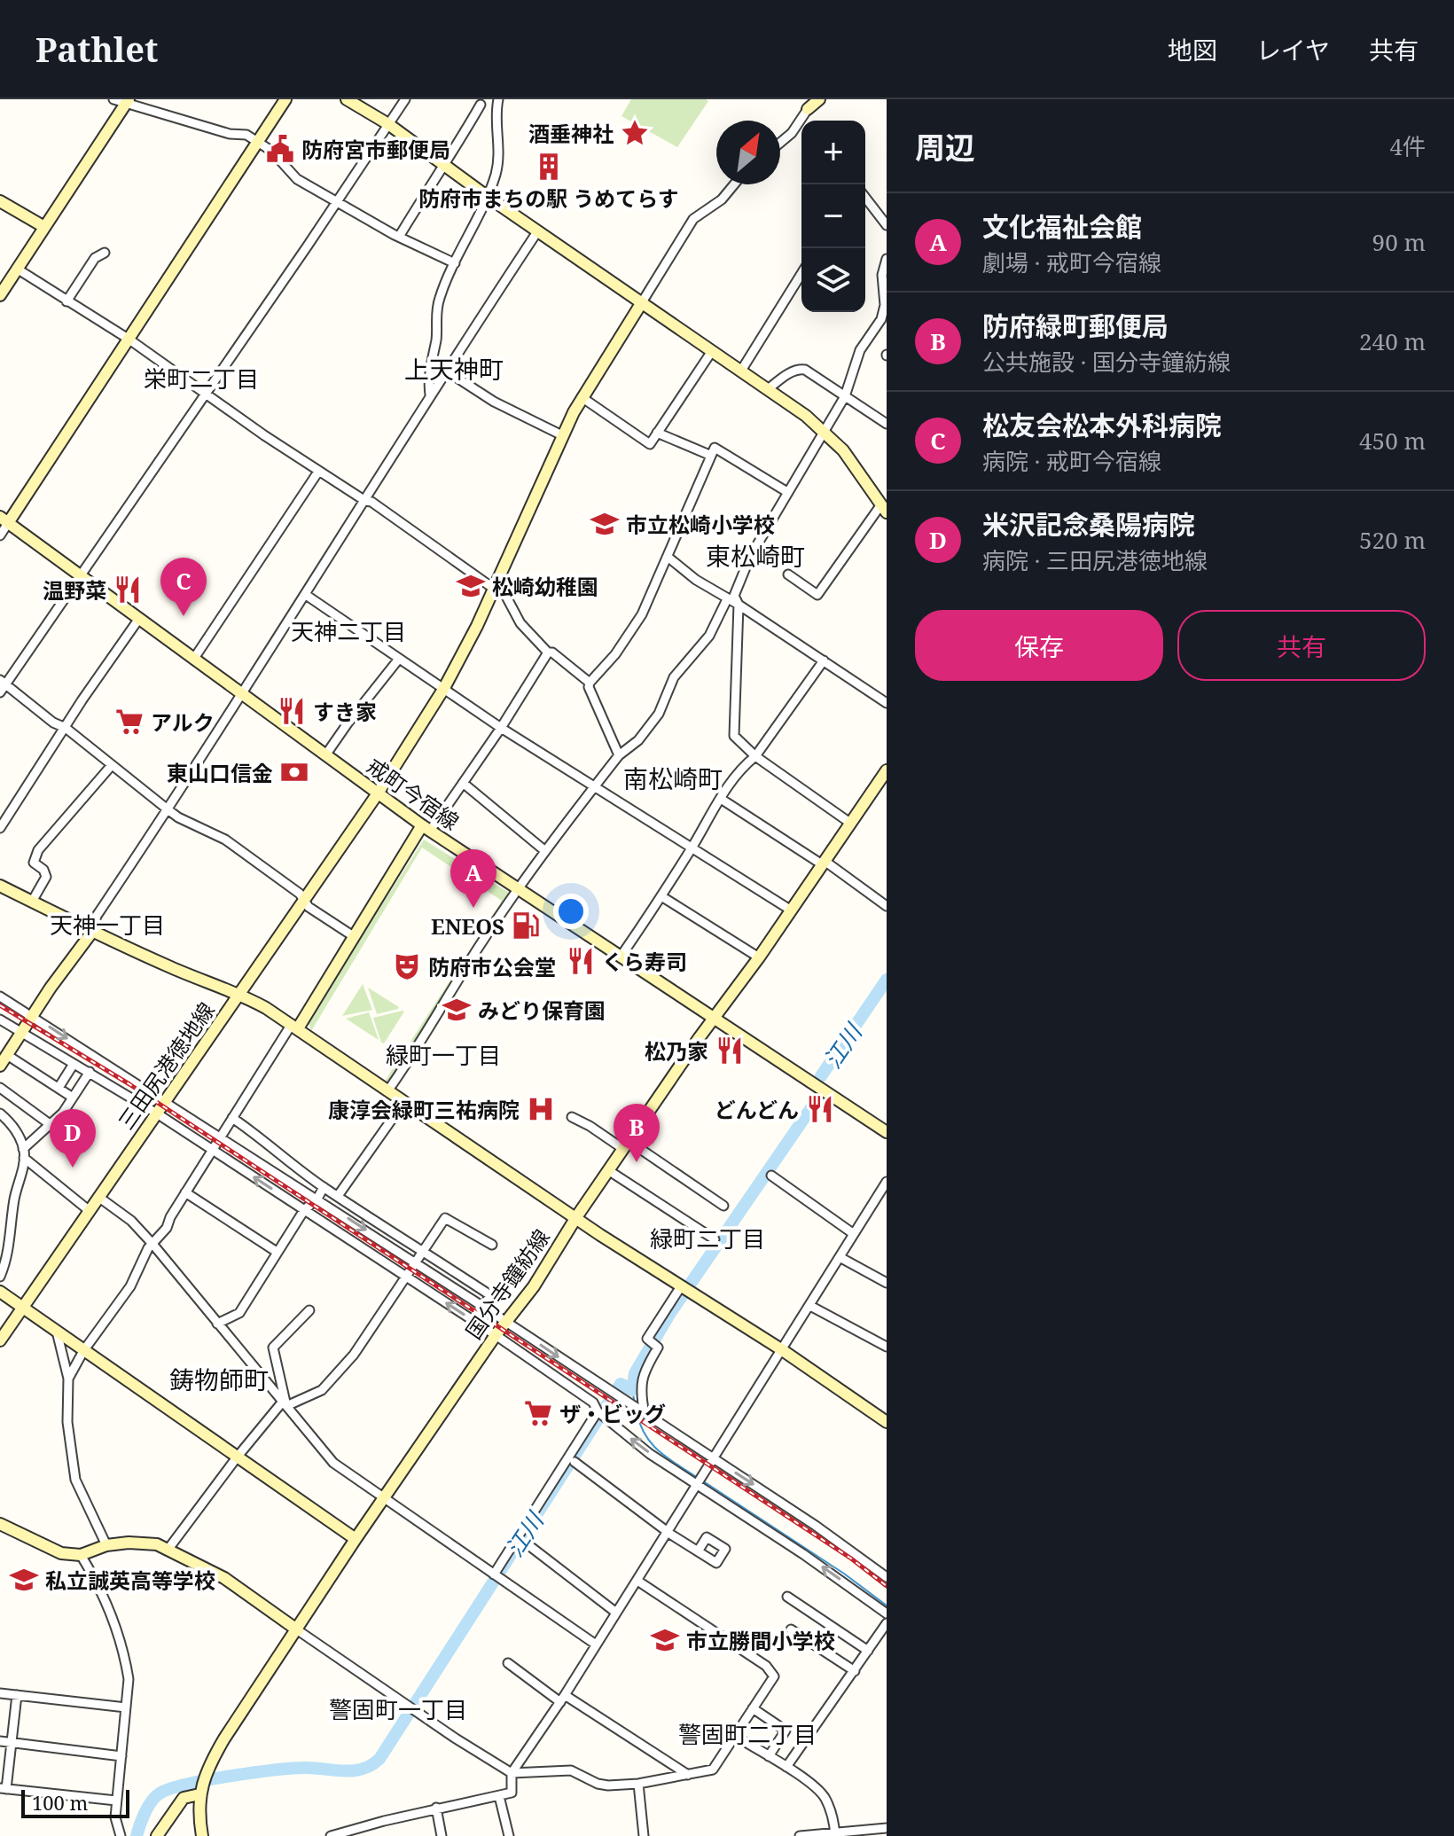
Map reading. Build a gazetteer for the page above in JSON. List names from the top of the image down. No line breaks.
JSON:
{"streets":{"street":["戒町今宿線","三田尻港徳地線","国分寺鐘紡線"]},"crossings":[["戒町今宿線","国分寺鐘紡線"]],"districts":["上天神町","栄町二丁目","東松崎町","天神二丁目","南松崎町","天神一丁目","緑町一丁目","緑町二丁目","鋳物師町","警固町一丁目","警固町二丁目"],"water":["江川"],"places":{"place":["酒垂神社"],"public building":["防府宮市郵便局"],"building":["防府市まちの駅 うめてらす"],"school or university":["市立松崎小学校","松崎幼稚園","みどり保育園","私立誠英高等学校","市立勝間小学校"],"restaurant":["温野菜","すき家","くら寿司","松乃家","どんどん"],"supermarket":["アルク","ザ・ビッグ"],"bank":["東山口信金"],"fuel station":["ENEOS"],"theatre":["防府市公会堂"],"hospital":["康淳会緑町三祐病院"]},"scale_bar":"100 m","north":"top right","page":{"header":"Pathlet","nav":["地図","レイヤ","共有"],"heading":["周辺","4件"],"map_buttons":["+","−"],"list":[{"mark":"A","name":"文化福祉会館","note":"劇場 · 戒町今宿線","value":"90 m"},{"mark":"B","name":"防府緑町郵便局","note":"公共施設 · 国分寺鐘紡線","value":"240 m"},{"mark":"C","name":"松友会松本外科病院","note":"病院 · 戒町今宿線","value":"450 m"},{"mark":"D","name":"米沢記念桑陽病院","note":"病院 · 三田尻港徳地線","value":"520 m"}],"pins":["C","A","B","D"],"buttons":["保存","共有"],"scale":"100 m"}}
